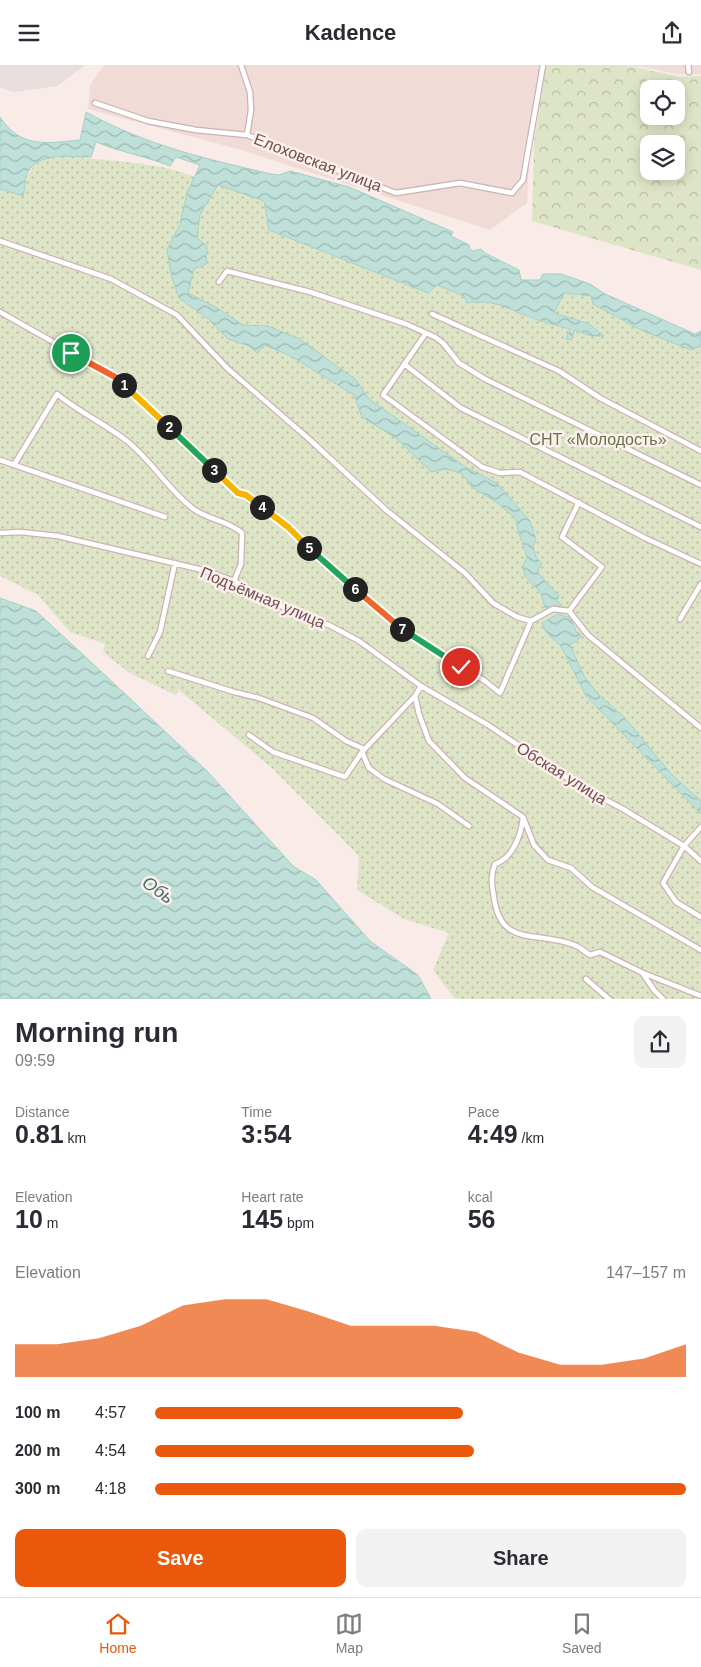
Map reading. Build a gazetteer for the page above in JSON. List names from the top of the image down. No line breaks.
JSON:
{"streets":{"street":["Елоховская улица","Подъёмная улица","Обская улица"]},"crossings":[["Подъёмная улица","Обская улица"]],"water":["Обь"],"parks":["СНТ «Молодость»"],"page":{"header":"Kadence","pins":["1","2","3","4","5","6","7"],"heading":["Morning run","09:59"],"stats":[["Distance","0.81 km"],["Time","3:54"],["Pace","4:49 /km"],["Elevation","10 m"],["Heart rate","145 bpm"],["kcal","56"]],"chart":["Elevation","147–157 m"],"list":[{"name":"100 m","note":"4:57"},{"name":"200 m","note":"4:54"},{"name":"300 m","note":"4:18"}],"buttons":["Save","Share"],"tabs":["Home","Map","Saved"]}}
